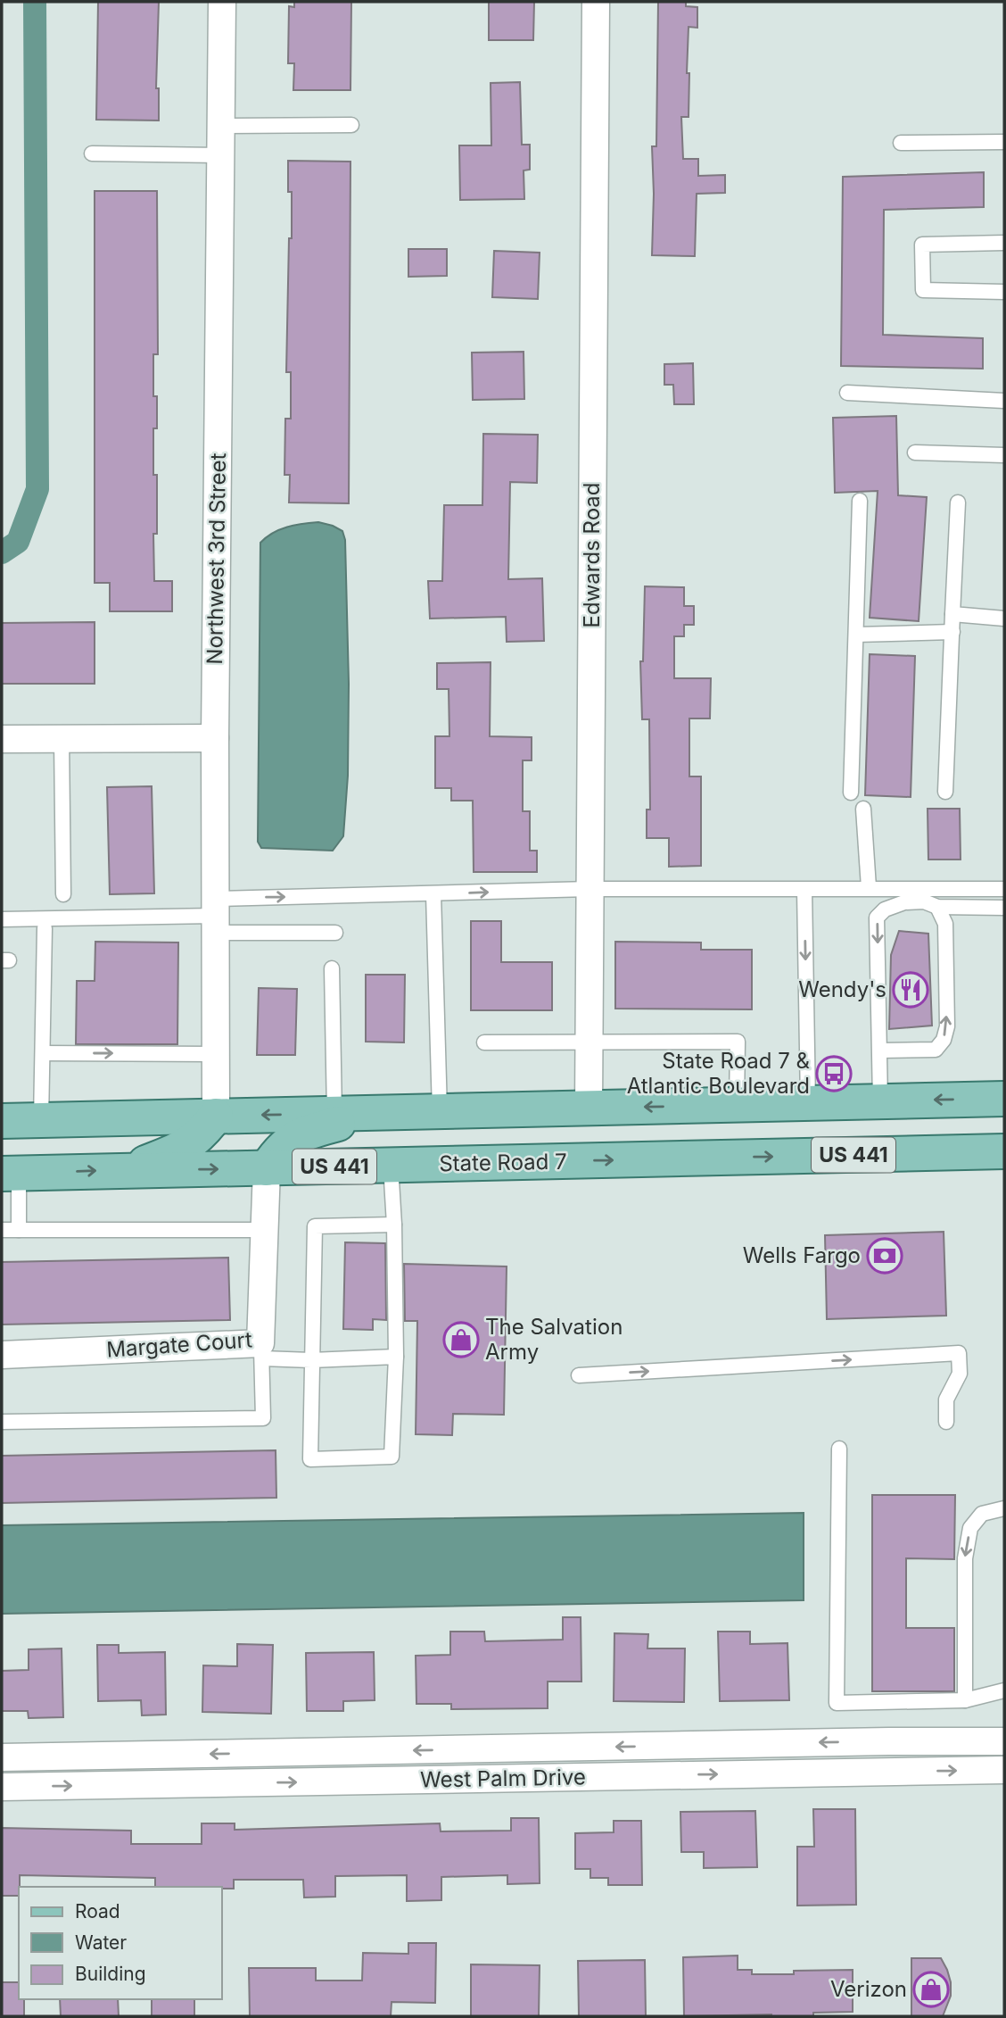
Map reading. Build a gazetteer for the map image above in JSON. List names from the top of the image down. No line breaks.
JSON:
{"streets":{"main road":["US 441","State Road 7"],"street":["Edwards Road","Northwest 3rd Street","Margate Court","West Palm Drive"]},"crossings":[["State Road 7","Margate Court"]],"places":{"restaurant":["Wendy's"],"bus stop":["State Road 7 & Atlantic Boulevard"],"bank":["Wells Fargo"],"shop":["The Salvation Army","Verizon"]},"legend":["Road","Water","Building"]}
